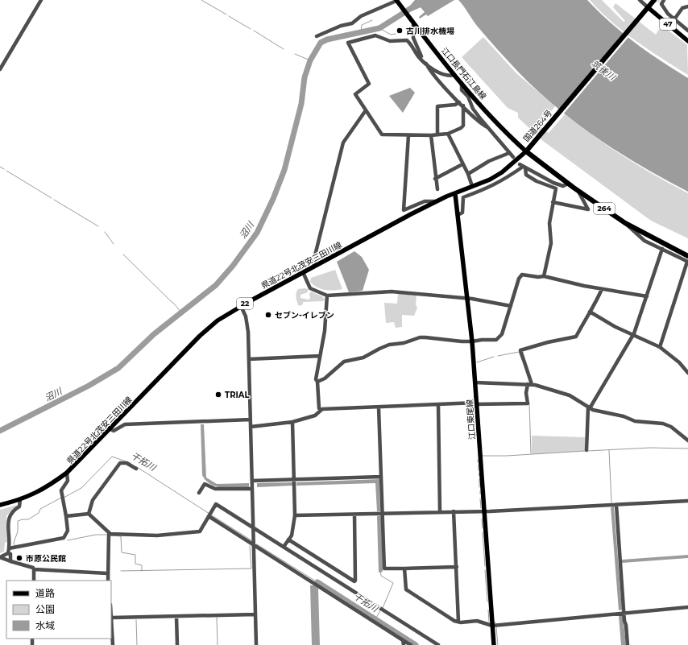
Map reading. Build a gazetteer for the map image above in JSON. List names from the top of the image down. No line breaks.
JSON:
{"streets":{"highway":["国道264号","264"],"main road":["47","江口長門石江島線","県道22号北茂安三田川線","22","江口東尾線"]},"crossings":[["47","国道264号"],["江口長門石江島線","国道264号"],["江口長門石江島線","県道22号北茂安三田川線"],["国道264号","県道22号北茂安三田川線"],["県道22号北茂安三田川線","江口東尾線"]],"water":["筑後川","沼川","干拓川"],"places":["古川排水機場","セブン-イレブン","TRIAL","市原公民館"],"legend":["道路","公園","水域"]}
